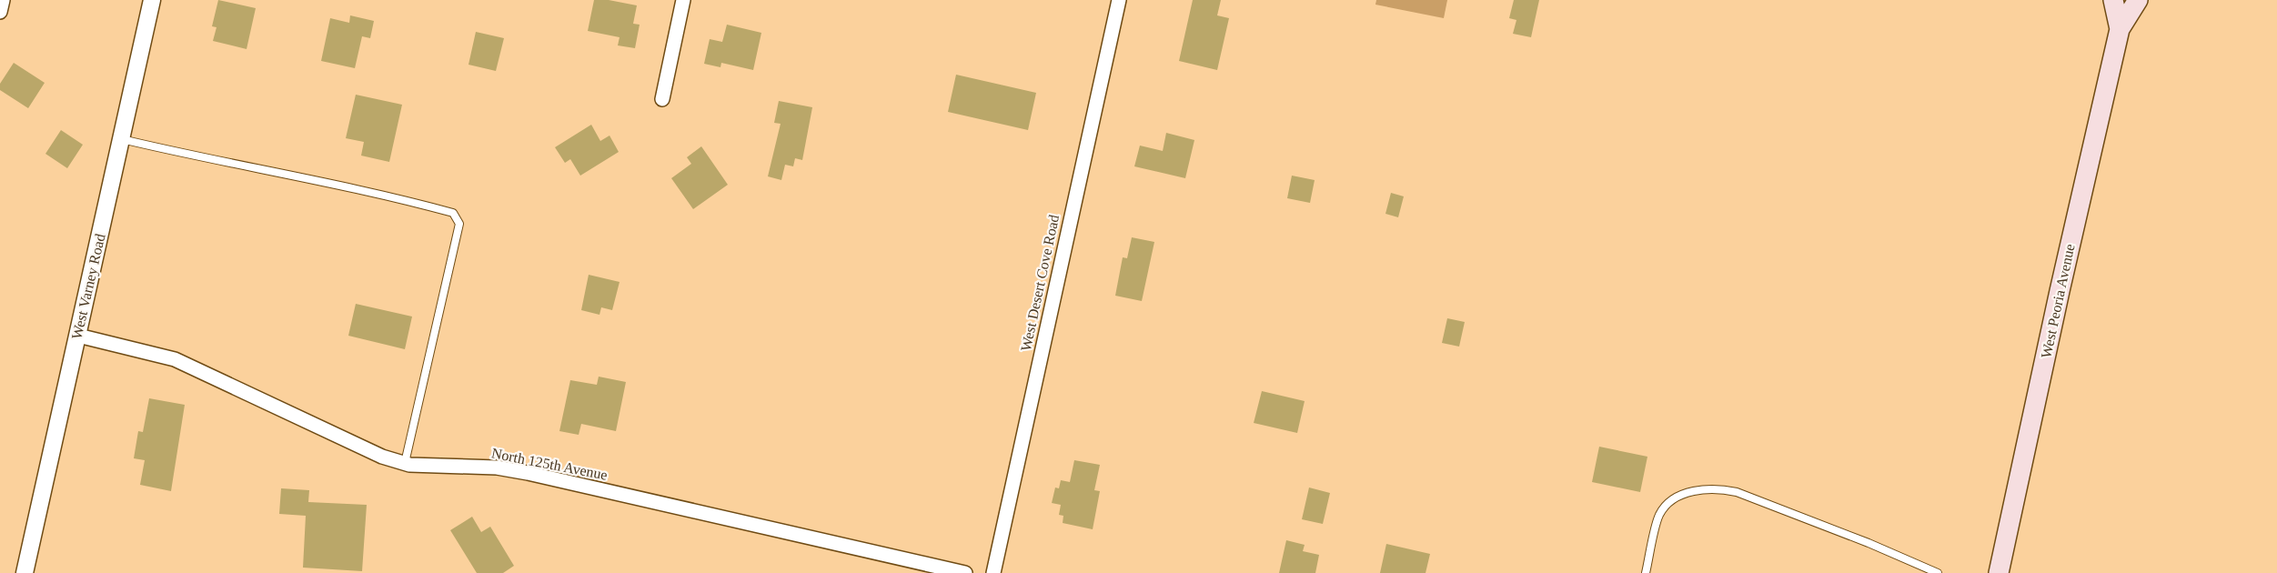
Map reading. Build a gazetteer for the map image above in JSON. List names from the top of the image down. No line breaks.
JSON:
{"streets":{"main road":["West Peoria Avenue"],"street":["West Desert Cove Road","West Varney Road","North 125th Avenue"]},"crossings":[["West Varney Road","North 125th Avenue"]]}
